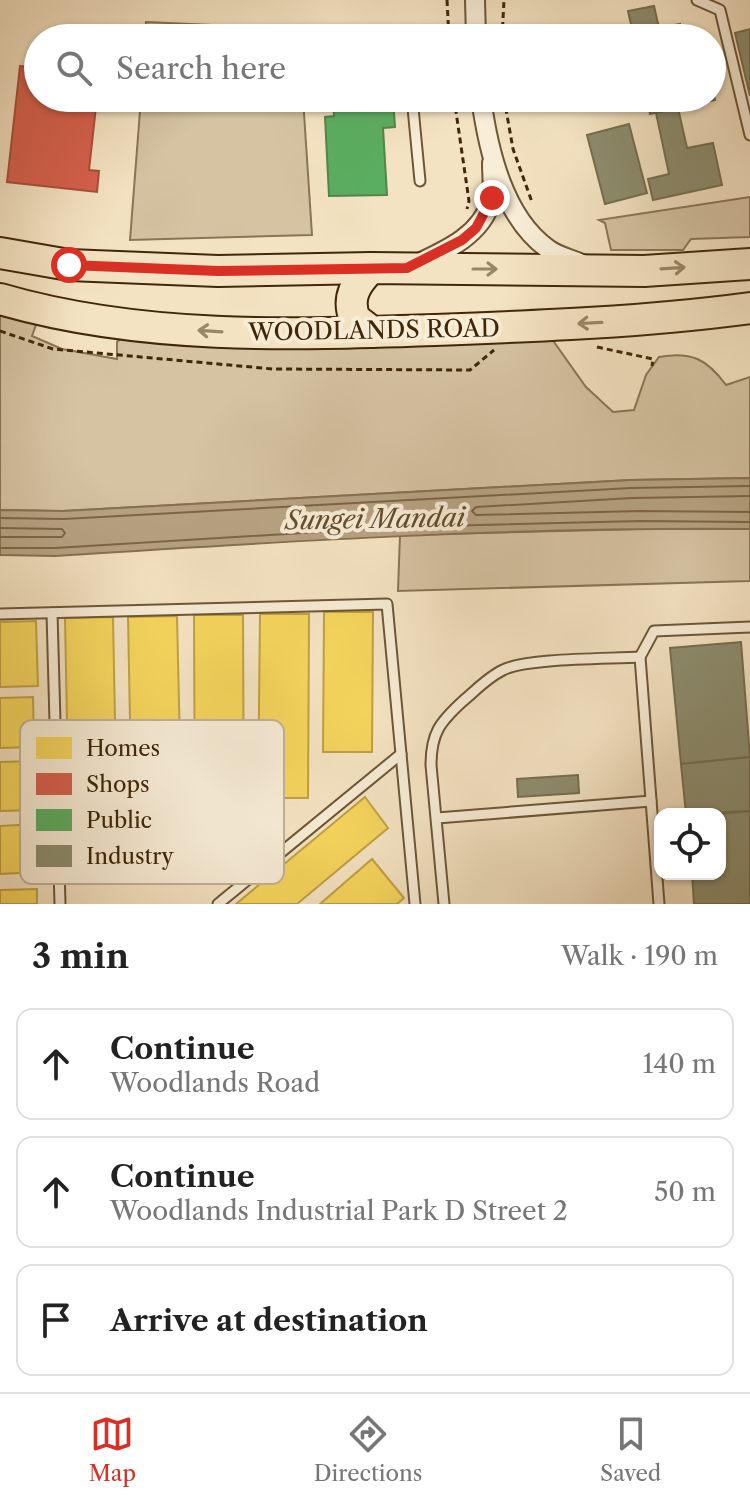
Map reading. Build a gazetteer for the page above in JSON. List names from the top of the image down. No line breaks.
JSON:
{"streets":{"main road":["WOODLANDS ROAD"]},"water":["Sungei Mandai"],"legend":["Homes","Shops","Public","Industry"],"page":{"search":"Search here","heading":["3 min","Walk · 190 m"],"list":[["Continue","Woodlands Road","140 m"],["Continue","Woodlands Industrial Park D Street 2","50 m"],"Arrive at destination"],"nav":["Map","Directions","Saved"]}}
